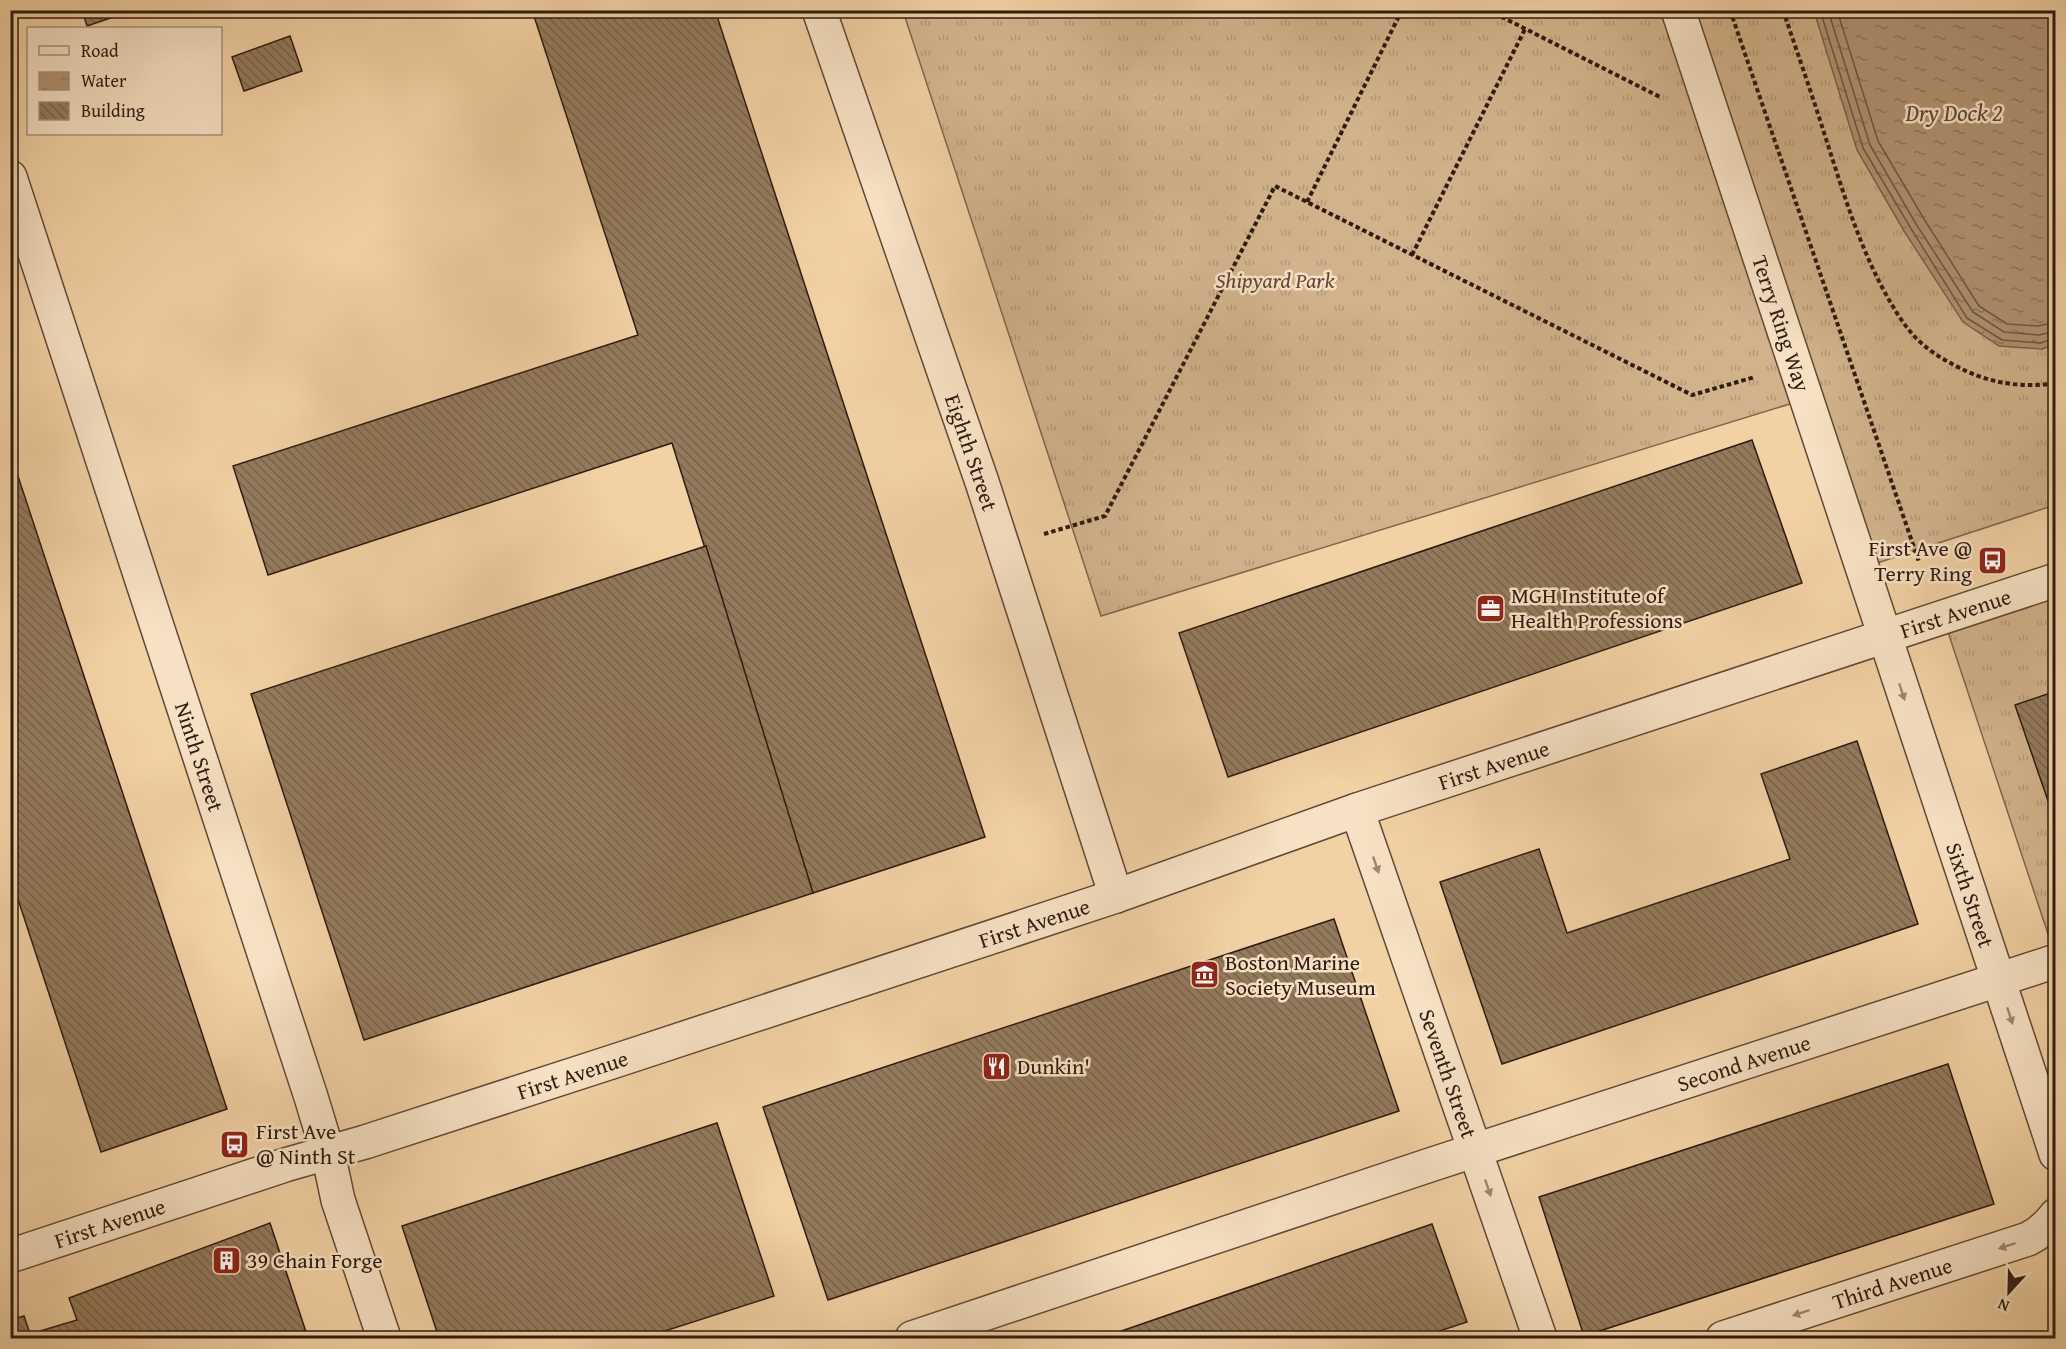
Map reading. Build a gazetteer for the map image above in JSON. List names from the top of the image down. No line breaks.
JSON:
{"streets":{"street":["Terry Ring Way","Eighth Street","First Avenue","Ninth Street","Sixth Street","Second Avenue","Seventh Street","Third Avenue"]},"crossings":[["Terry Ring Way","First Avenue"],["Terry Ring Way","Sixth Street"],["Eighth Street","First Avenue"],["First Avenue","Ninth Street"],["First Avenue","Sixth Street"],["First Avenue","Seventh Street"],["Sixth Street","Second Avenue"],["Second Avenue","Seventh Street"]],"one_way":["Sixth Street","Seventh Street","Third Avenue"],"water":["Dry Dock 2"],"parks":["Shipyard Park"],"places":{"bus stop":["First Ave @ Terry Ring","First Ave @ Ninth St"],"office":["MGH Institute of Health Professions"],"museum":["Boston Marine Society Museum"],"restaurant":["Dunkin'"],"building":["39 Chain Forge"]},"legend":["Road","Water","Building"],"north":"bottom"}
